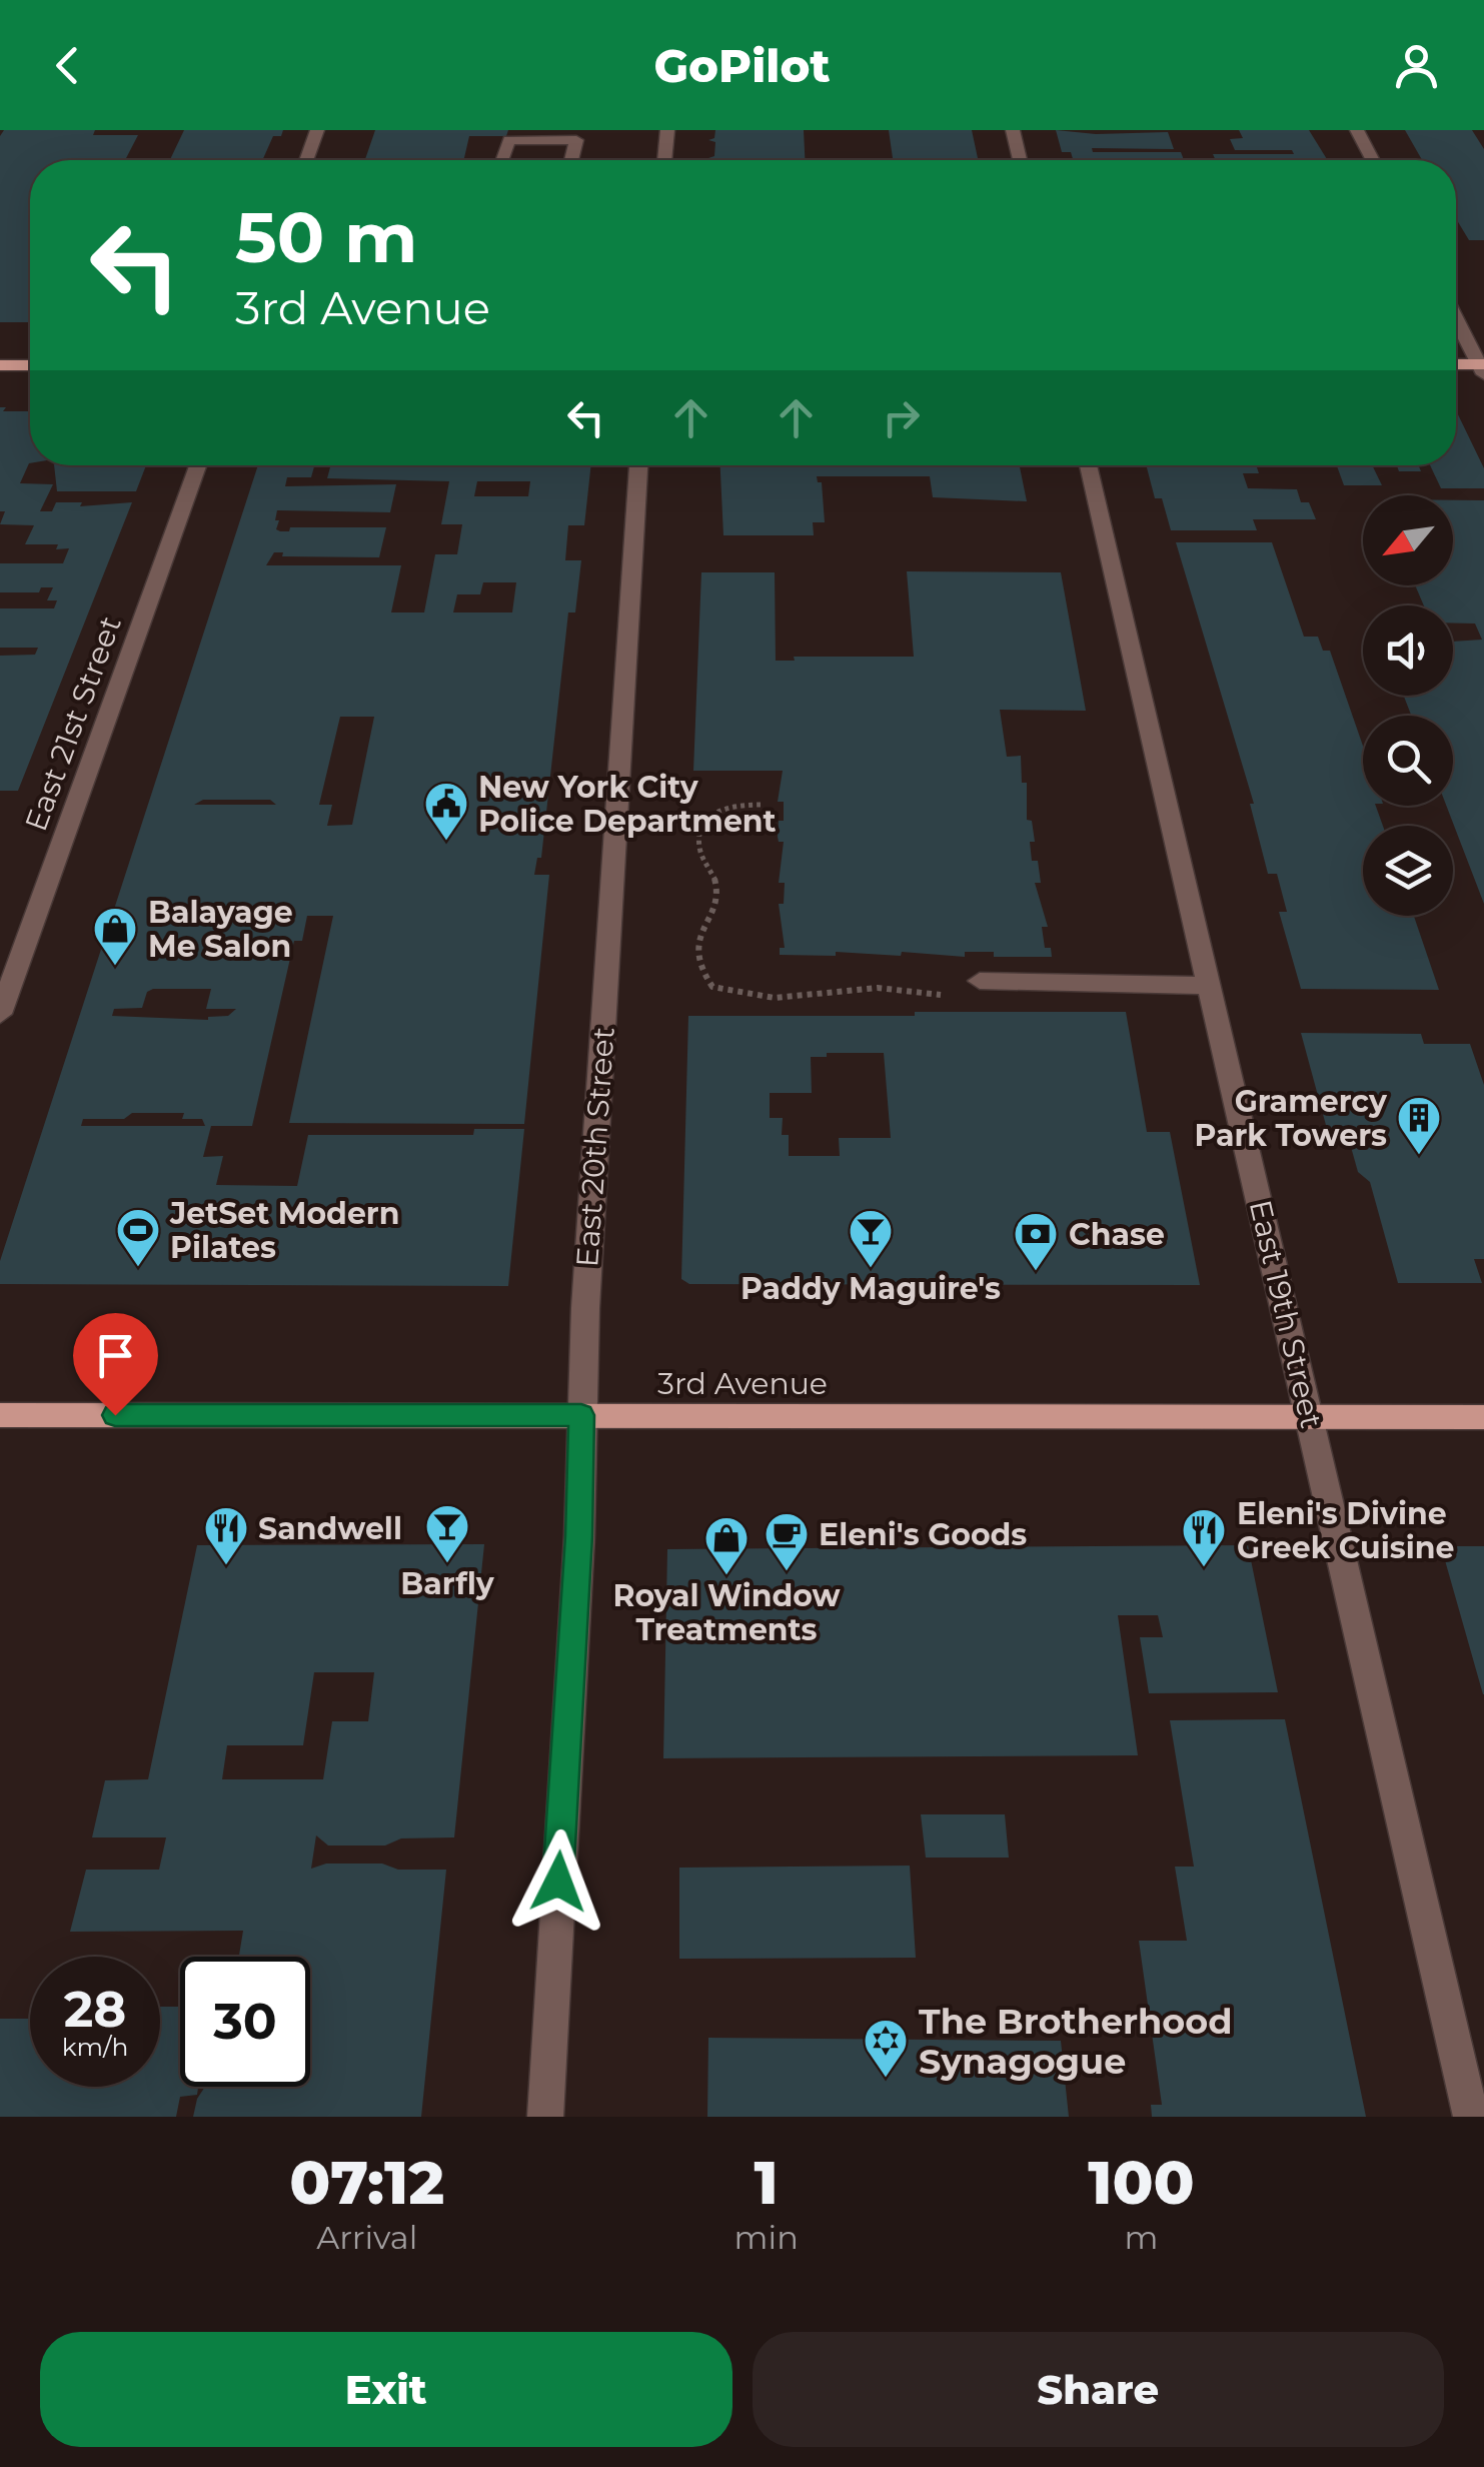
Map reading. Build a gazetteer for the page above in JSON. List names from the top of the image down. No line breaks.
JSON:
{"streets":{"main road":["3rd Avenue"],"street":["East 21st Street","East 20th Street","East 19th Street"]},"crossings":[["East 20th Street","3rd Avenue"],["East 19th Street","3rd Avenue"]],"places":{"public building":["New York City Police Department"],"shop":["Balayage Me Salon","Royal Window Treatments"],"building":["Gramercy Park Towers"],"sports":["JetSet Modern Pilates"],"bar":["Paddy Maguire's","Barfly"],"bank":["Chase"],"restaurant":["Sandwell","Eleni's Divine Greek Cuisine"],"cafe":["Eleni's Goods"],"synagogue":["The Brotherhood Synagogue"]},"north":"bottom left","page":{"header":"GoPilot","turn":["50 m","3rd Avenue"],"speed":"28 km/h","limit":"30","eta":["07:12","Arrival","1","min","100","m"],"buttons":["Exit","Share"]}}
